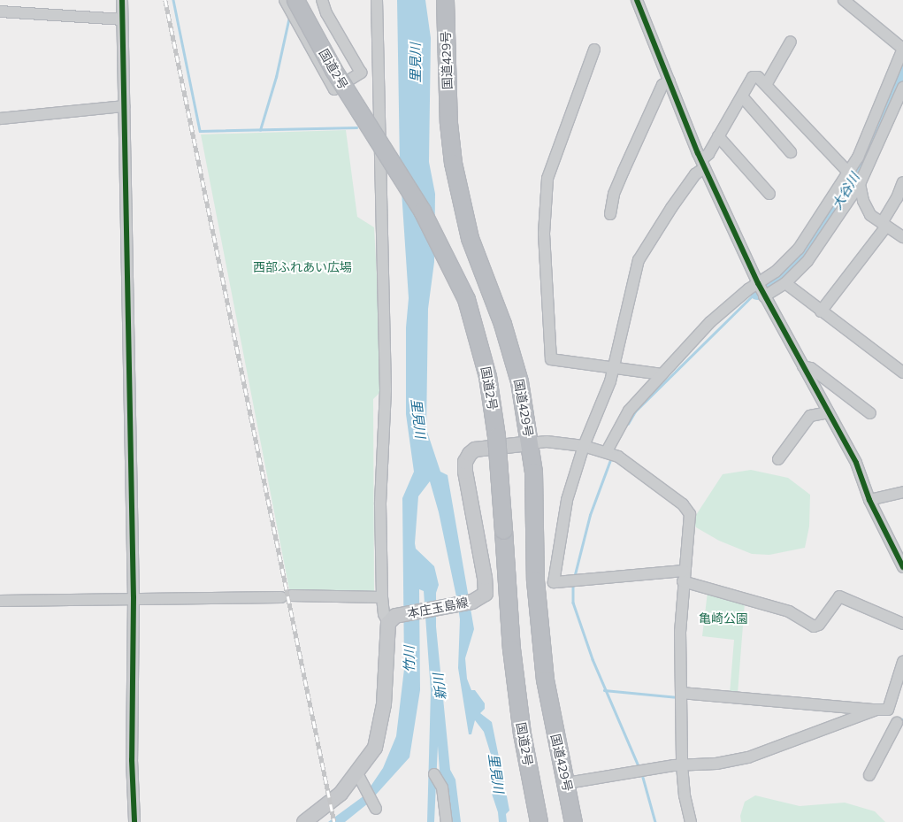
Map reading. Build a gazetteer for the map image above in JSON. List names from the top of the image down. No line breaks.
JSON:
{"streets":{"highway":["国道429号","国道2号"],"main road":["本庄玉島線"]},"crossings":[["国道429号","本庄玉島線"]],"water":["里見川","大谷川","竹川","新川"],"parks":["西部ふれあい広場","亀崎公園"]}
